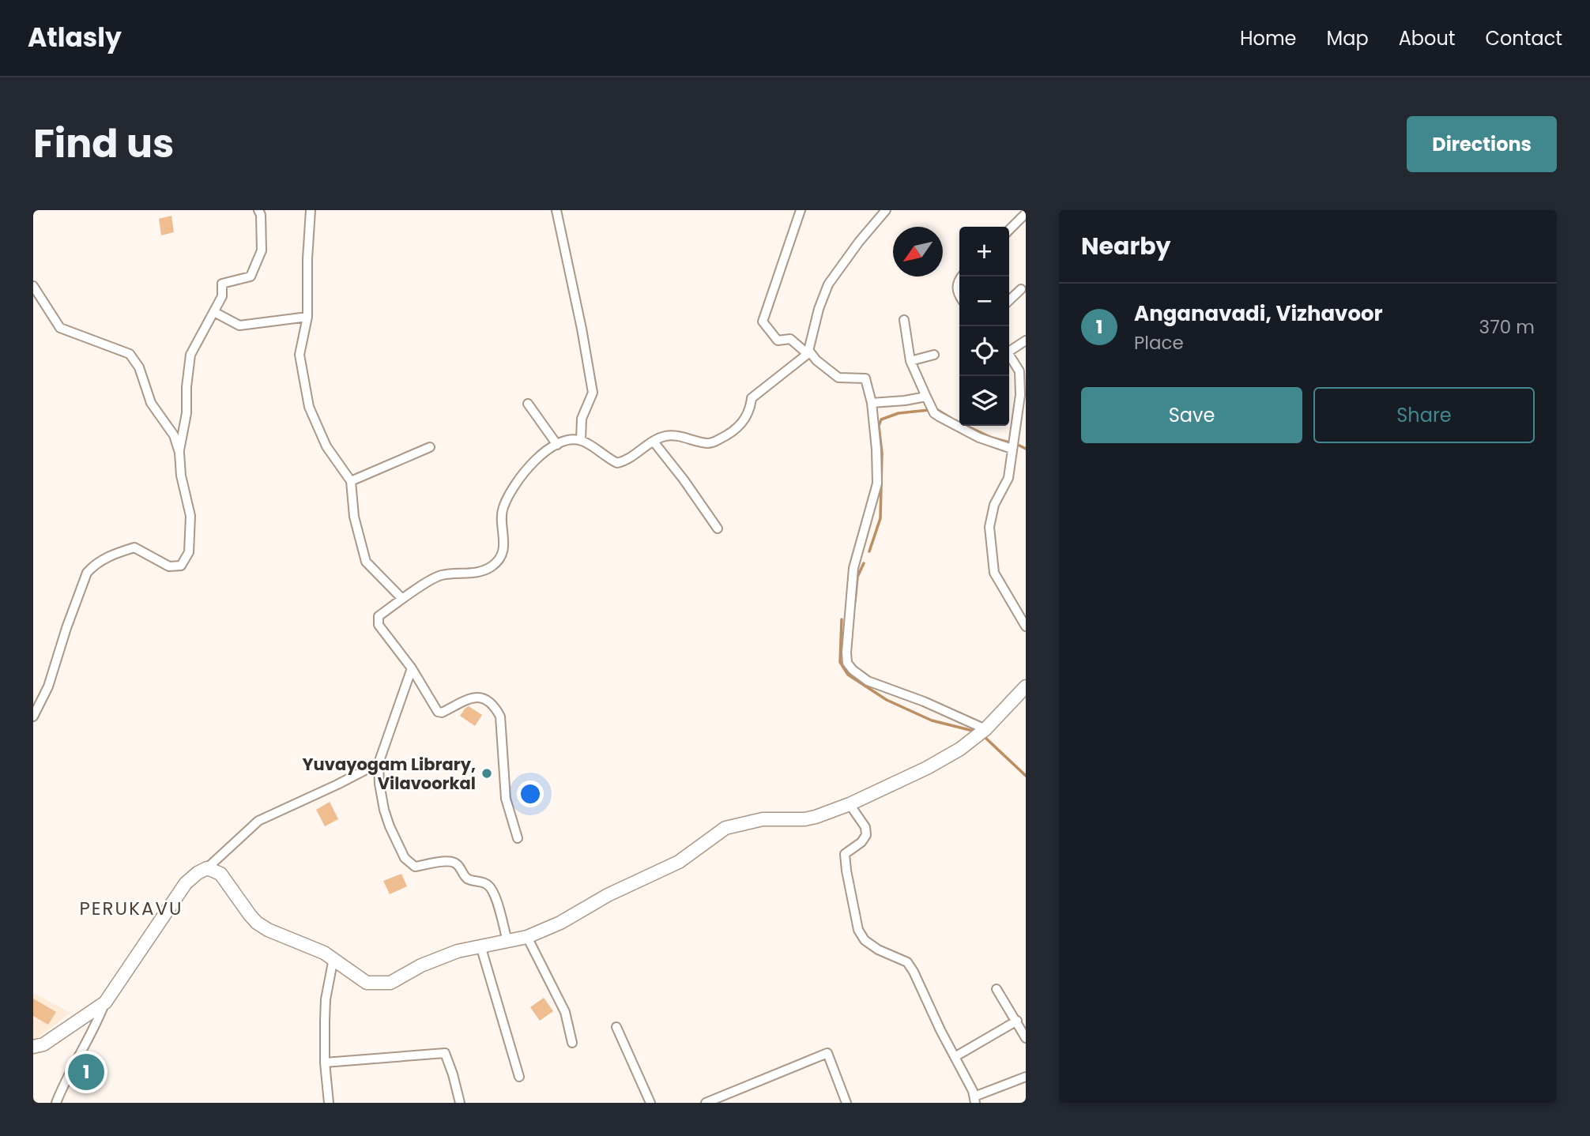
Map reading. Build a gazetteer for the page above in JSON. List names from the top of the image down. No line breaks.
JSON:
{"districts":["PERUKAVU"],"places":["Yuvayogam Library, Vilavoorkal"],"north":"bottom left","page":{"header":"Atlasly","nav":["Home","Map","About","Contact"],"title":"Find us","buttons":["Directions",["Save","Share"]],"heading":"Nearby","map_buttons":["+","−"],"list":[{"mark":"1","name":"Anganavadi, Vizhavoor","note":"Place","value":"370 m"}],"pins":"1"}}
